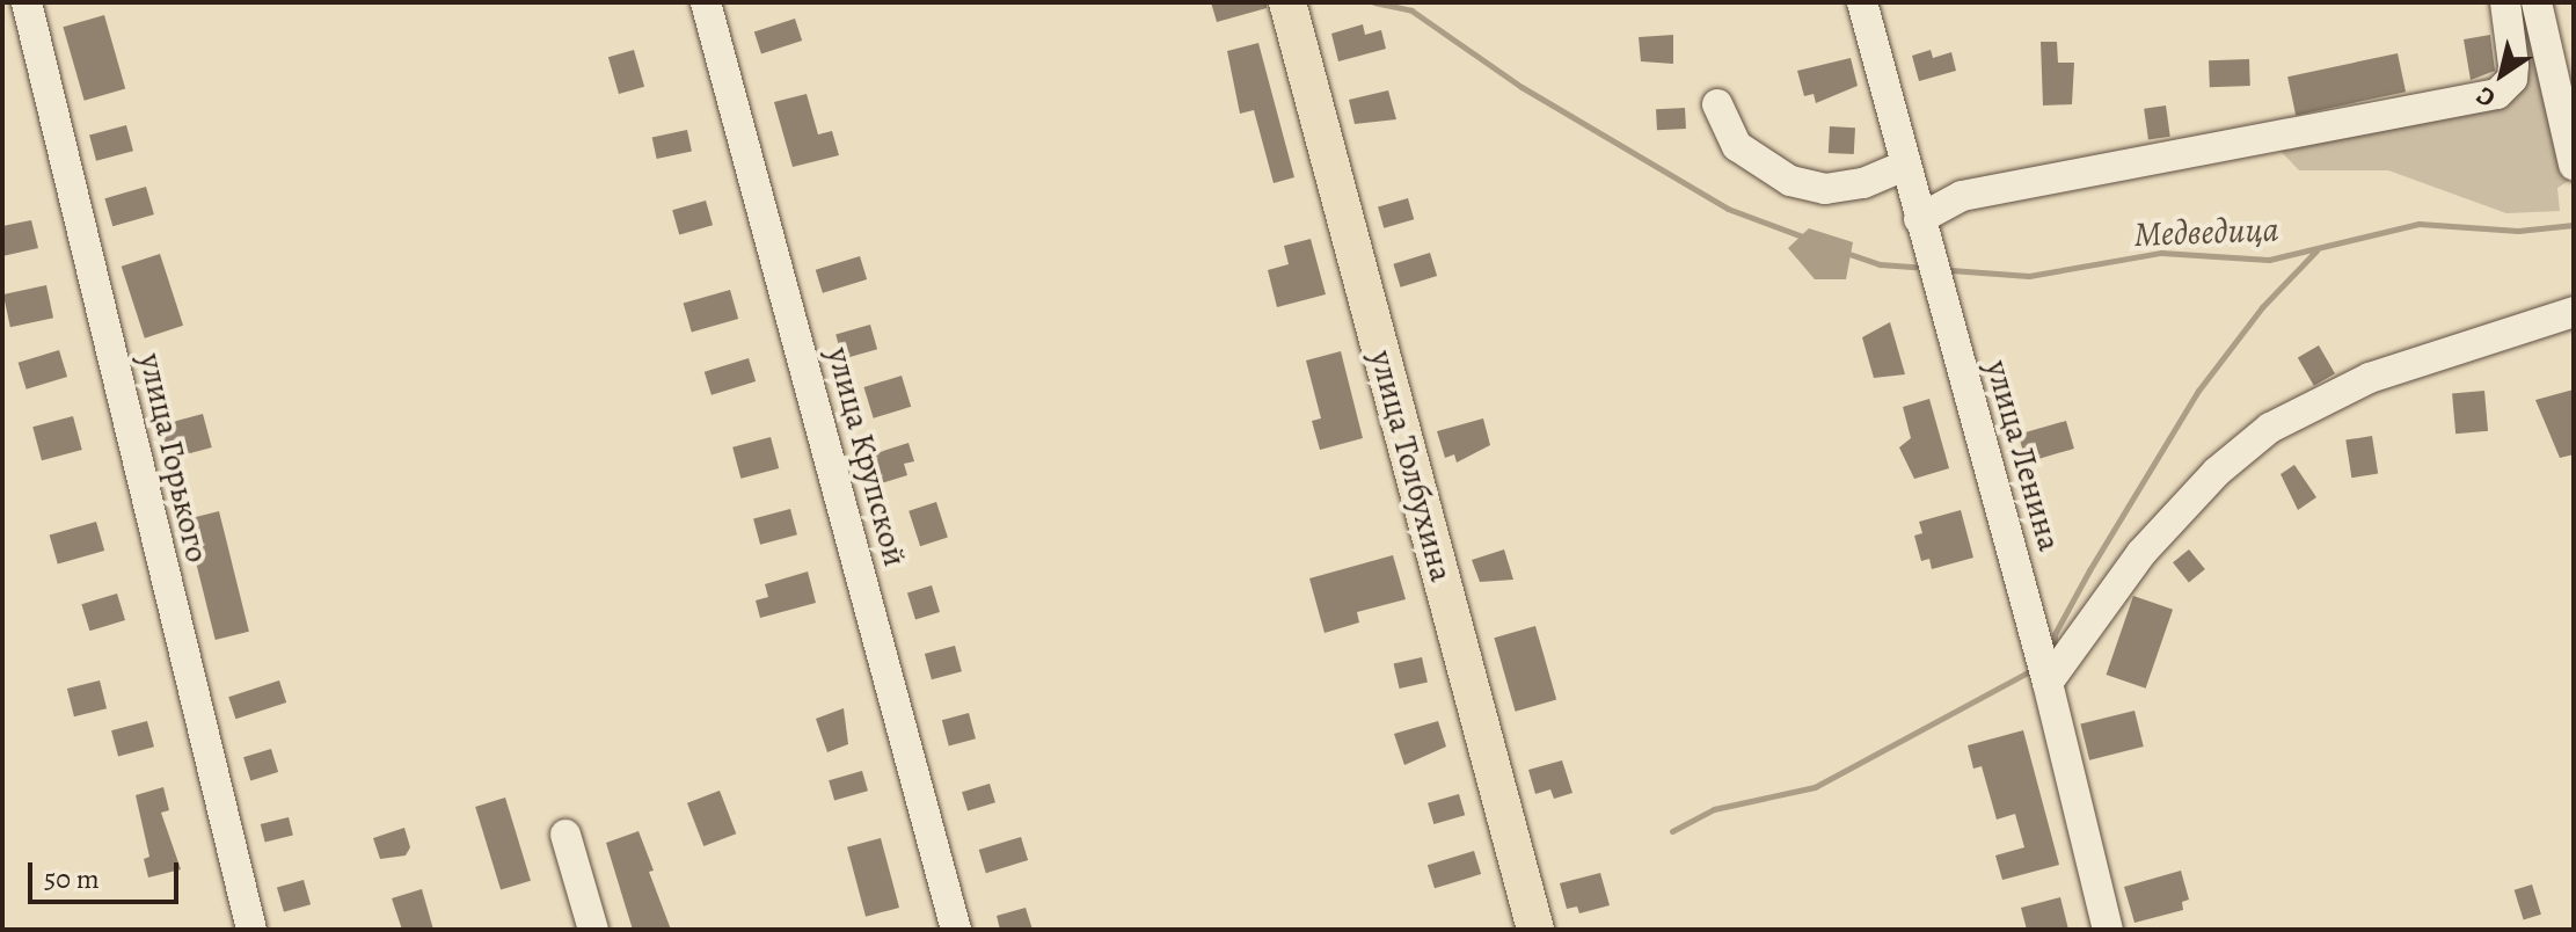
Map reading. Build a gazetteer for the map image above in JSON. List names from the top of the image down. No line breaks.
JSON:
{"streets":{"main road":["улица Толбухина"],"street":["улица Ленина","улица Крупской","улица Горького"]},"water":["Медведица"],"scale_bar":"50 m","north":"bottom left"}
